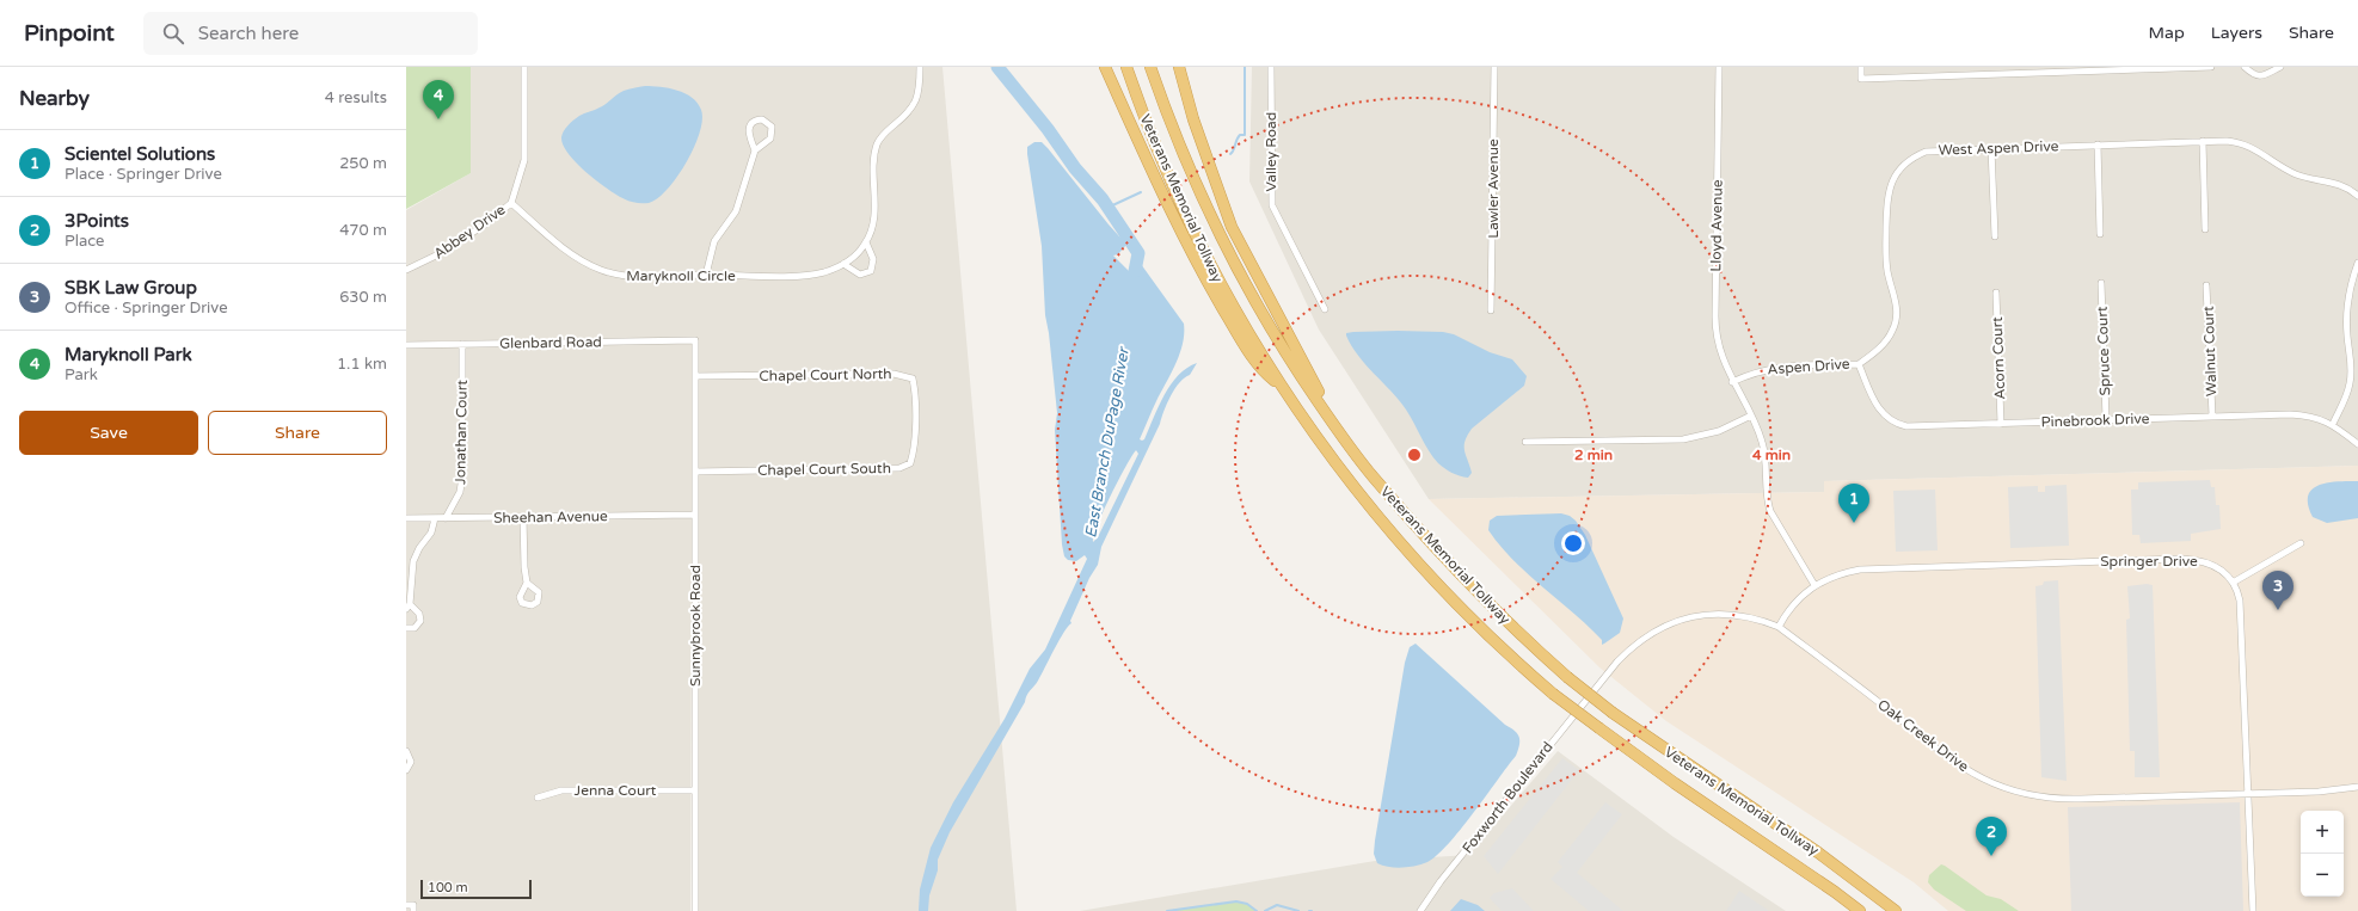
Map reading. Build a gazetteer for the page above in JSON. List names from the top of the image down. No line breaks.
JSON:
{"streets":{"highway":["Veterans Memorial Tollway"],"street":["West Aspen Drive","Valley Road","Lawler Avenue","Lloyd Avenue","Abbey Drive","Maryknoll Circle","Glenbard Road","Spruce Court","Walnut Court","Acorn Court","Aspen Drive","Chapel Court North","Pinebrook Drive","Jonathan Court","Chapel Court South","Sheehan Avenue","Springer Drive","Sunnybrook Road","Oak Creek Drive","Jenna Court","Foxworth Boulevard"]},"crossings":[["West Aspen Drive","Aspen Drive"],["West Aspen Drive","Pinebrook Drive"],["Lloyd Avenue","Aspen Drive"],["Lloyd Avenue","Springer Drive"],["Abbey Drive","Maryknoll Circle"],["Glenbard Road","Jonathan Court"],["Glenbard Road","Sunnybrook Road"],["Spruce Court","Pinebrook Drive"],["Walnut Court","Pinebrook Drive"],["Acorn Court","Pinebrook Drive"],["Aspen Drive","Pinebrook Drive"],["Chapel Court North","Chapel Court South"],["Chapel Court North","Sunnybrook Road"],["Jonathan Court","Sheehan Avenue"],["Chapel Court South","Sunnybrook Road"],["Sheehan Avenue","Sunnybrook Road"],["Springer Drive","Oak Creek Drive"],["Sunnybrook Road","Jenna Court"],["Oak Creek Drive","Foxworth Boulevard"]],"water":["East Branch DuPage River"],"scale_bar":"100 m","page":{"header":"Pinpoint","search":"Search here","nav":["Map","Layers","Share"],"heading":["Nearby","4 results"],"pins":["4","1","3","2"],"list":[{"mark":"1","name":"Scientel Solutions","note":"Place · Springer Drive","value":"250 m"},{"mark":"2","name":"3Points","note":"Place","value":"470 m"},{"mark":"3","name":"SBK Law Group","note":"Office · Springer Drive","value":"630 m"},{"mark":"4","name":"Maryknoll Park","note":"Park","value":"1.1 km"}],"buttons":["Save","Share"],"map_buttons":["+","−"],"scale":"100 m"},"rings":["2 min","4 min"]}
